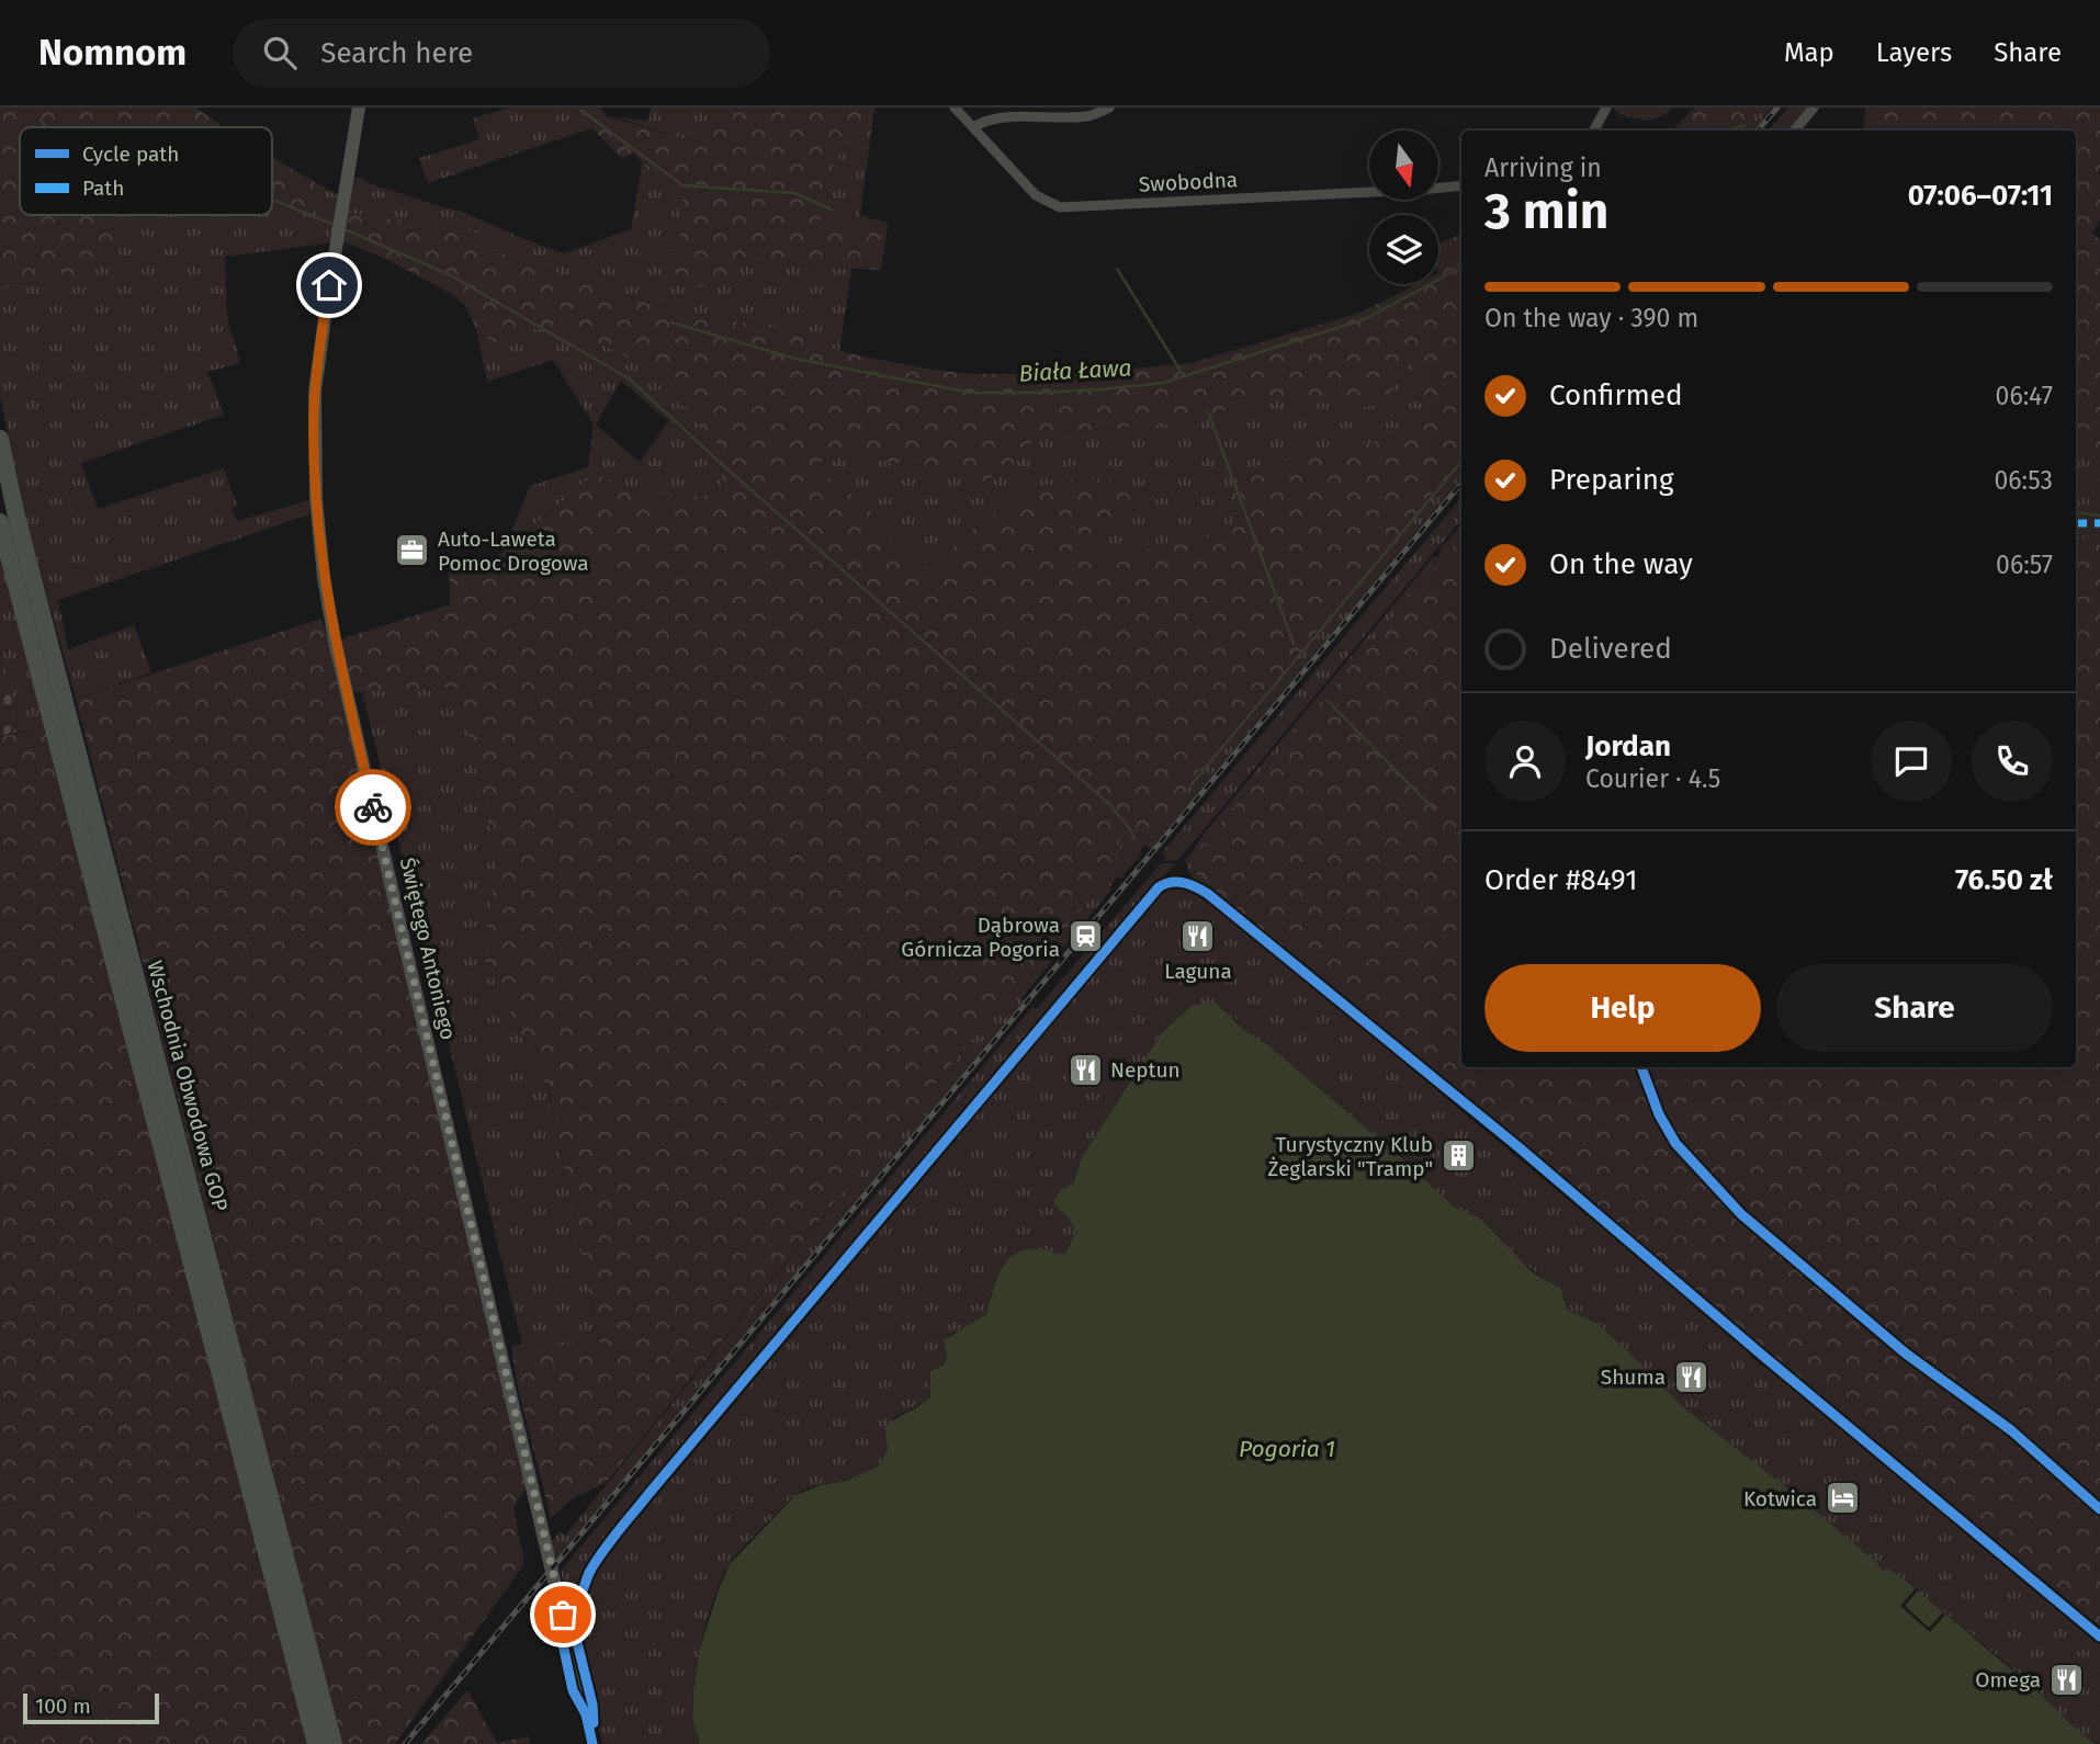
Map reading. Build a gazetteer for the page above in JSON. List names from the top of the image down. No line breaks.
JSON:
{"streets":{"highway":["Wschodnia Obwodowa GOP"],"street":["Swobodna","Świętego Antoniego"]},"water":["Biała Ława","Pogoria 1"],"places":{"office":["Auto-Laweta Pomoc Drogowa"],"station":["Dąbrowa Górnicza Pogoria"],"restaurant":["Laguna","Neptun","Shuma","Omega"],"building":["Turystyczny Klub Żeglarski \"Tramp\""],"hotel":["Kotwica"]},"legend":["Cycle path","Path"],"scale_bar":"100 m","north":"bottom","page":{"header":"Nomnom","search":"Search here","nav":["Map","Layers","Share"],"heading":["3 min","Arriving in","07:06–07:11"],"panel":["Jordan","Courier · 4.5","Order #8491","76.50 zł"],"bar":"On the way · 390 m","list":[["Confirmed","06:47"],["Preparing","06:53"],["On the way","06:57"],"Delivered"],"buttons":["Help","Share"],"scale":"100 m"}}
